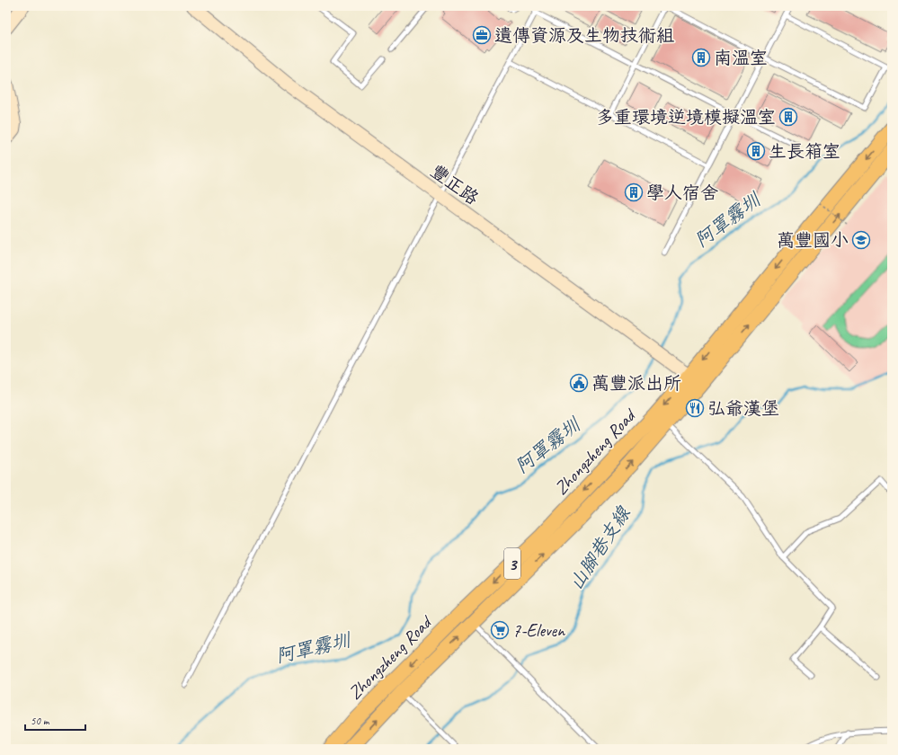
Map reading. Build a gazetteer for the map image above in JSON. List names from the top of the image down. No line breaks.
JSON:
{"streets":{"main road":["Zhongzheng Road","3"],"street":["豐正路"]},"crossings":[["豐正路","Zhongzheng Road"]],"water":["阿罩霧圳","山腳巷支線"],"places":{"office":["遺傳資源及生物技術組"],"building":["南溫室","多重環境逆境模擬溫室","生長箱室","學人宿舍"],"school or university":["萬豐國小"],"public building":["萬豐派出所"],"restaurant":["弘爺漢堡"],"supermarket":["7-Eleven"]},"scale_bar":"50 m"}
